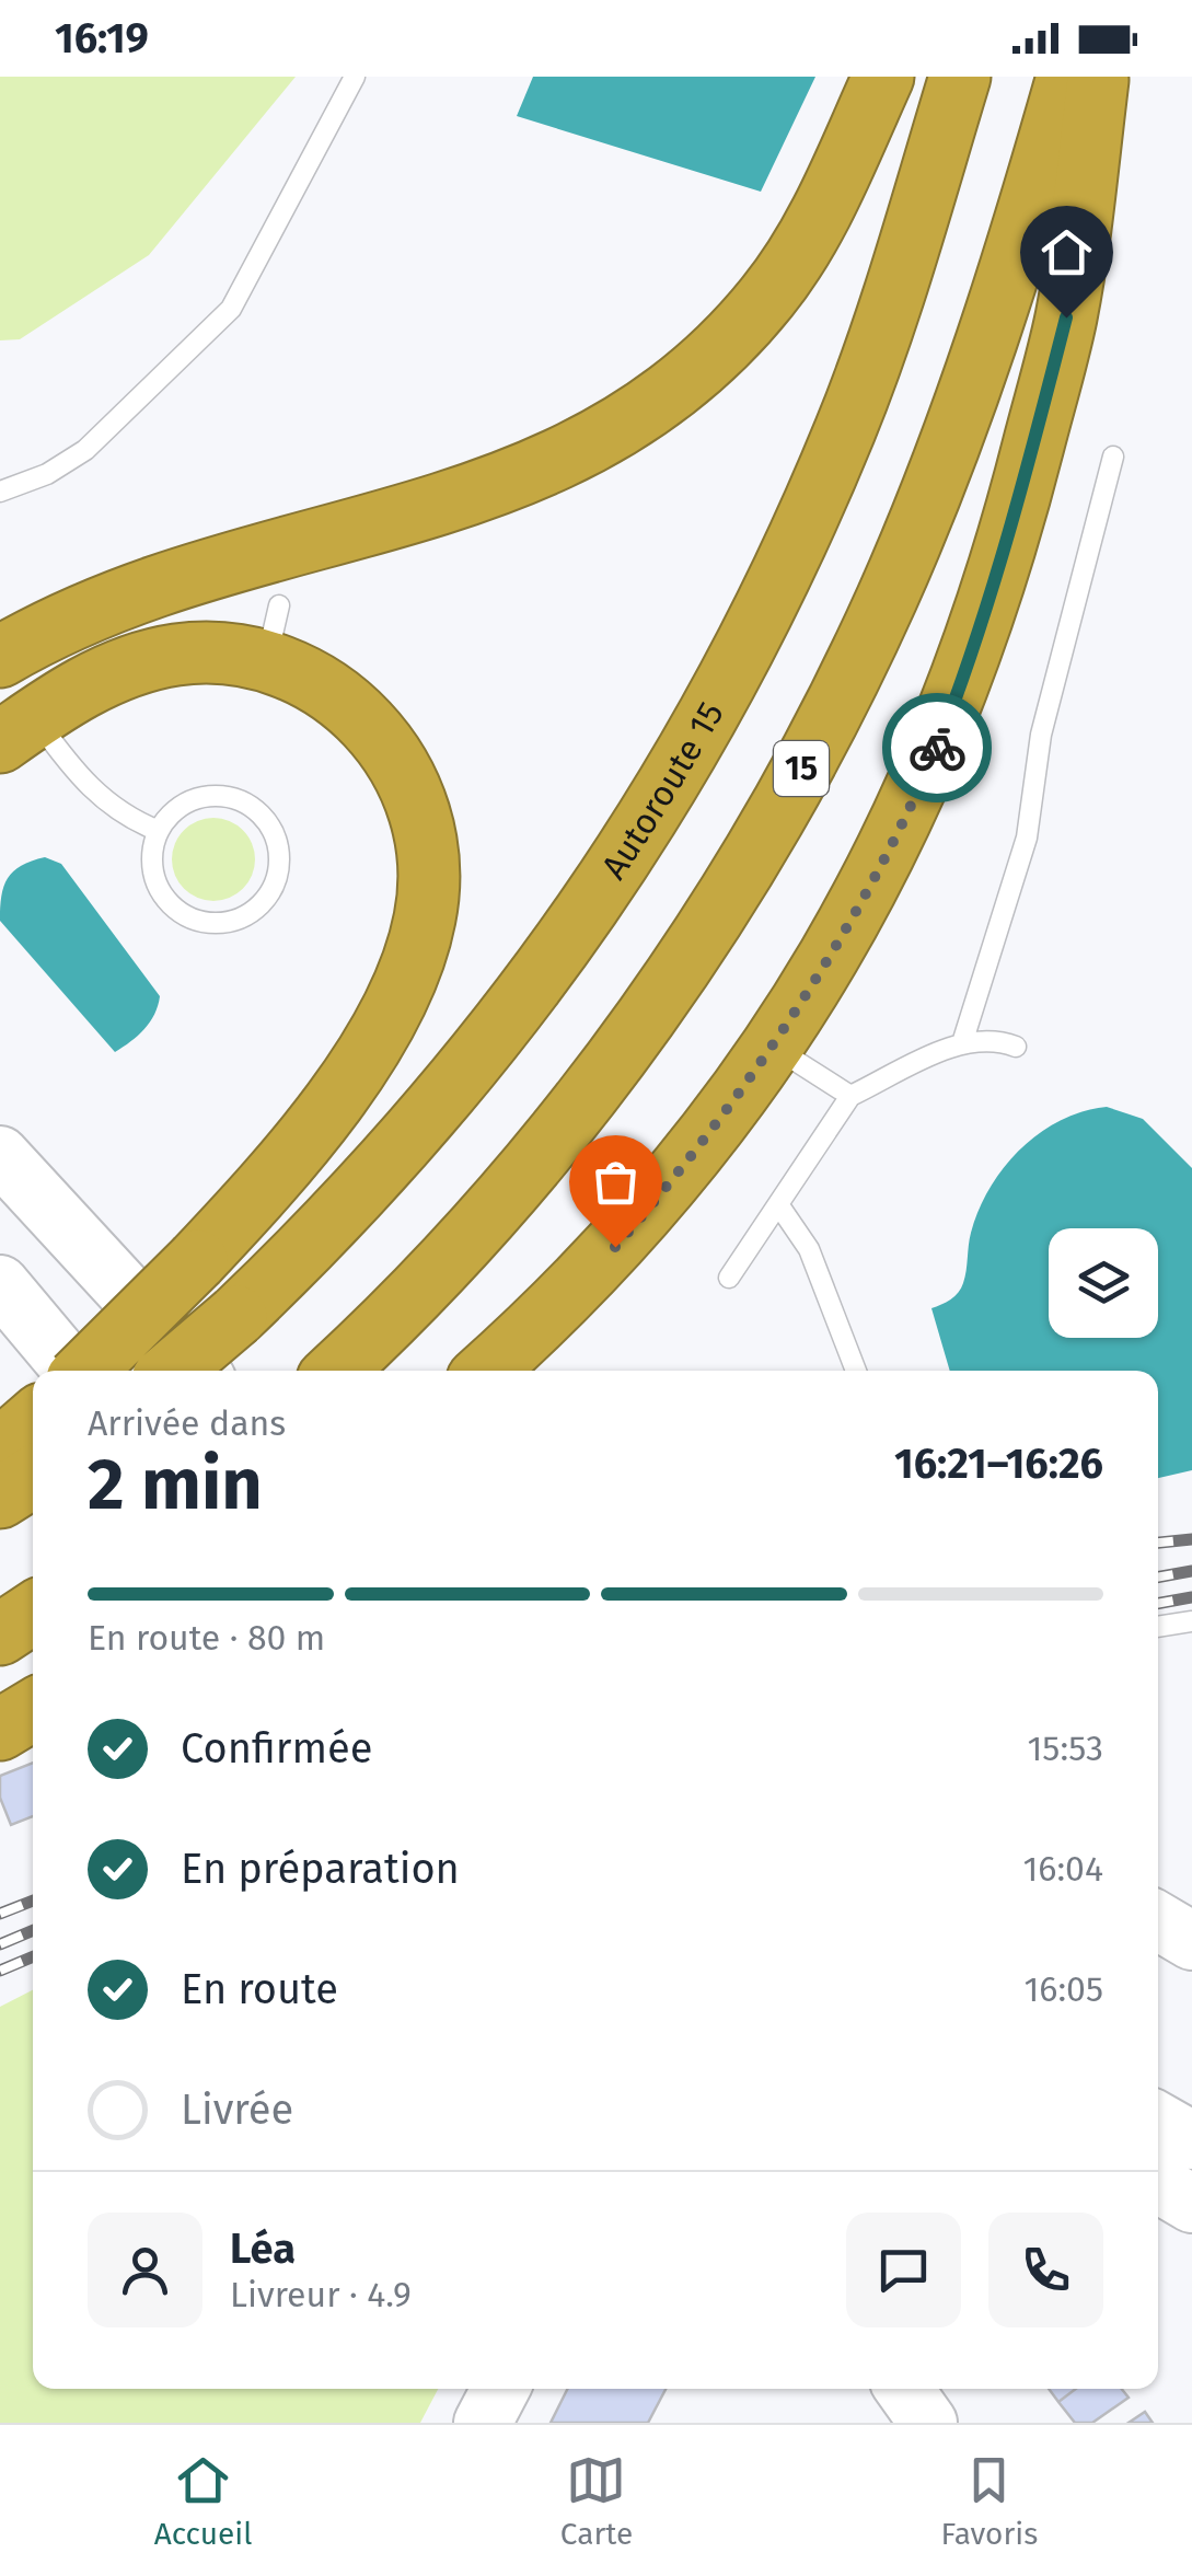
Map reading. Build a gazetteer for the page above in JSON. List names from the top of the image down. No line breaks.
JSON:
{"streets":{"highway":["15","Autoroute 15"]},"page":{"status":"16:19","heading":["2 min","Arrivée dans","16:21–16:26"],"panel":["Léa","Livreur · 4.9"],"bar":"En route · 80 m","list":[["Confirmée","15:53"],["En préparation","16:04"],["En route","16:05"],"Livrée"],"tabs":["Accueil","Carte","Favoris"]}}
